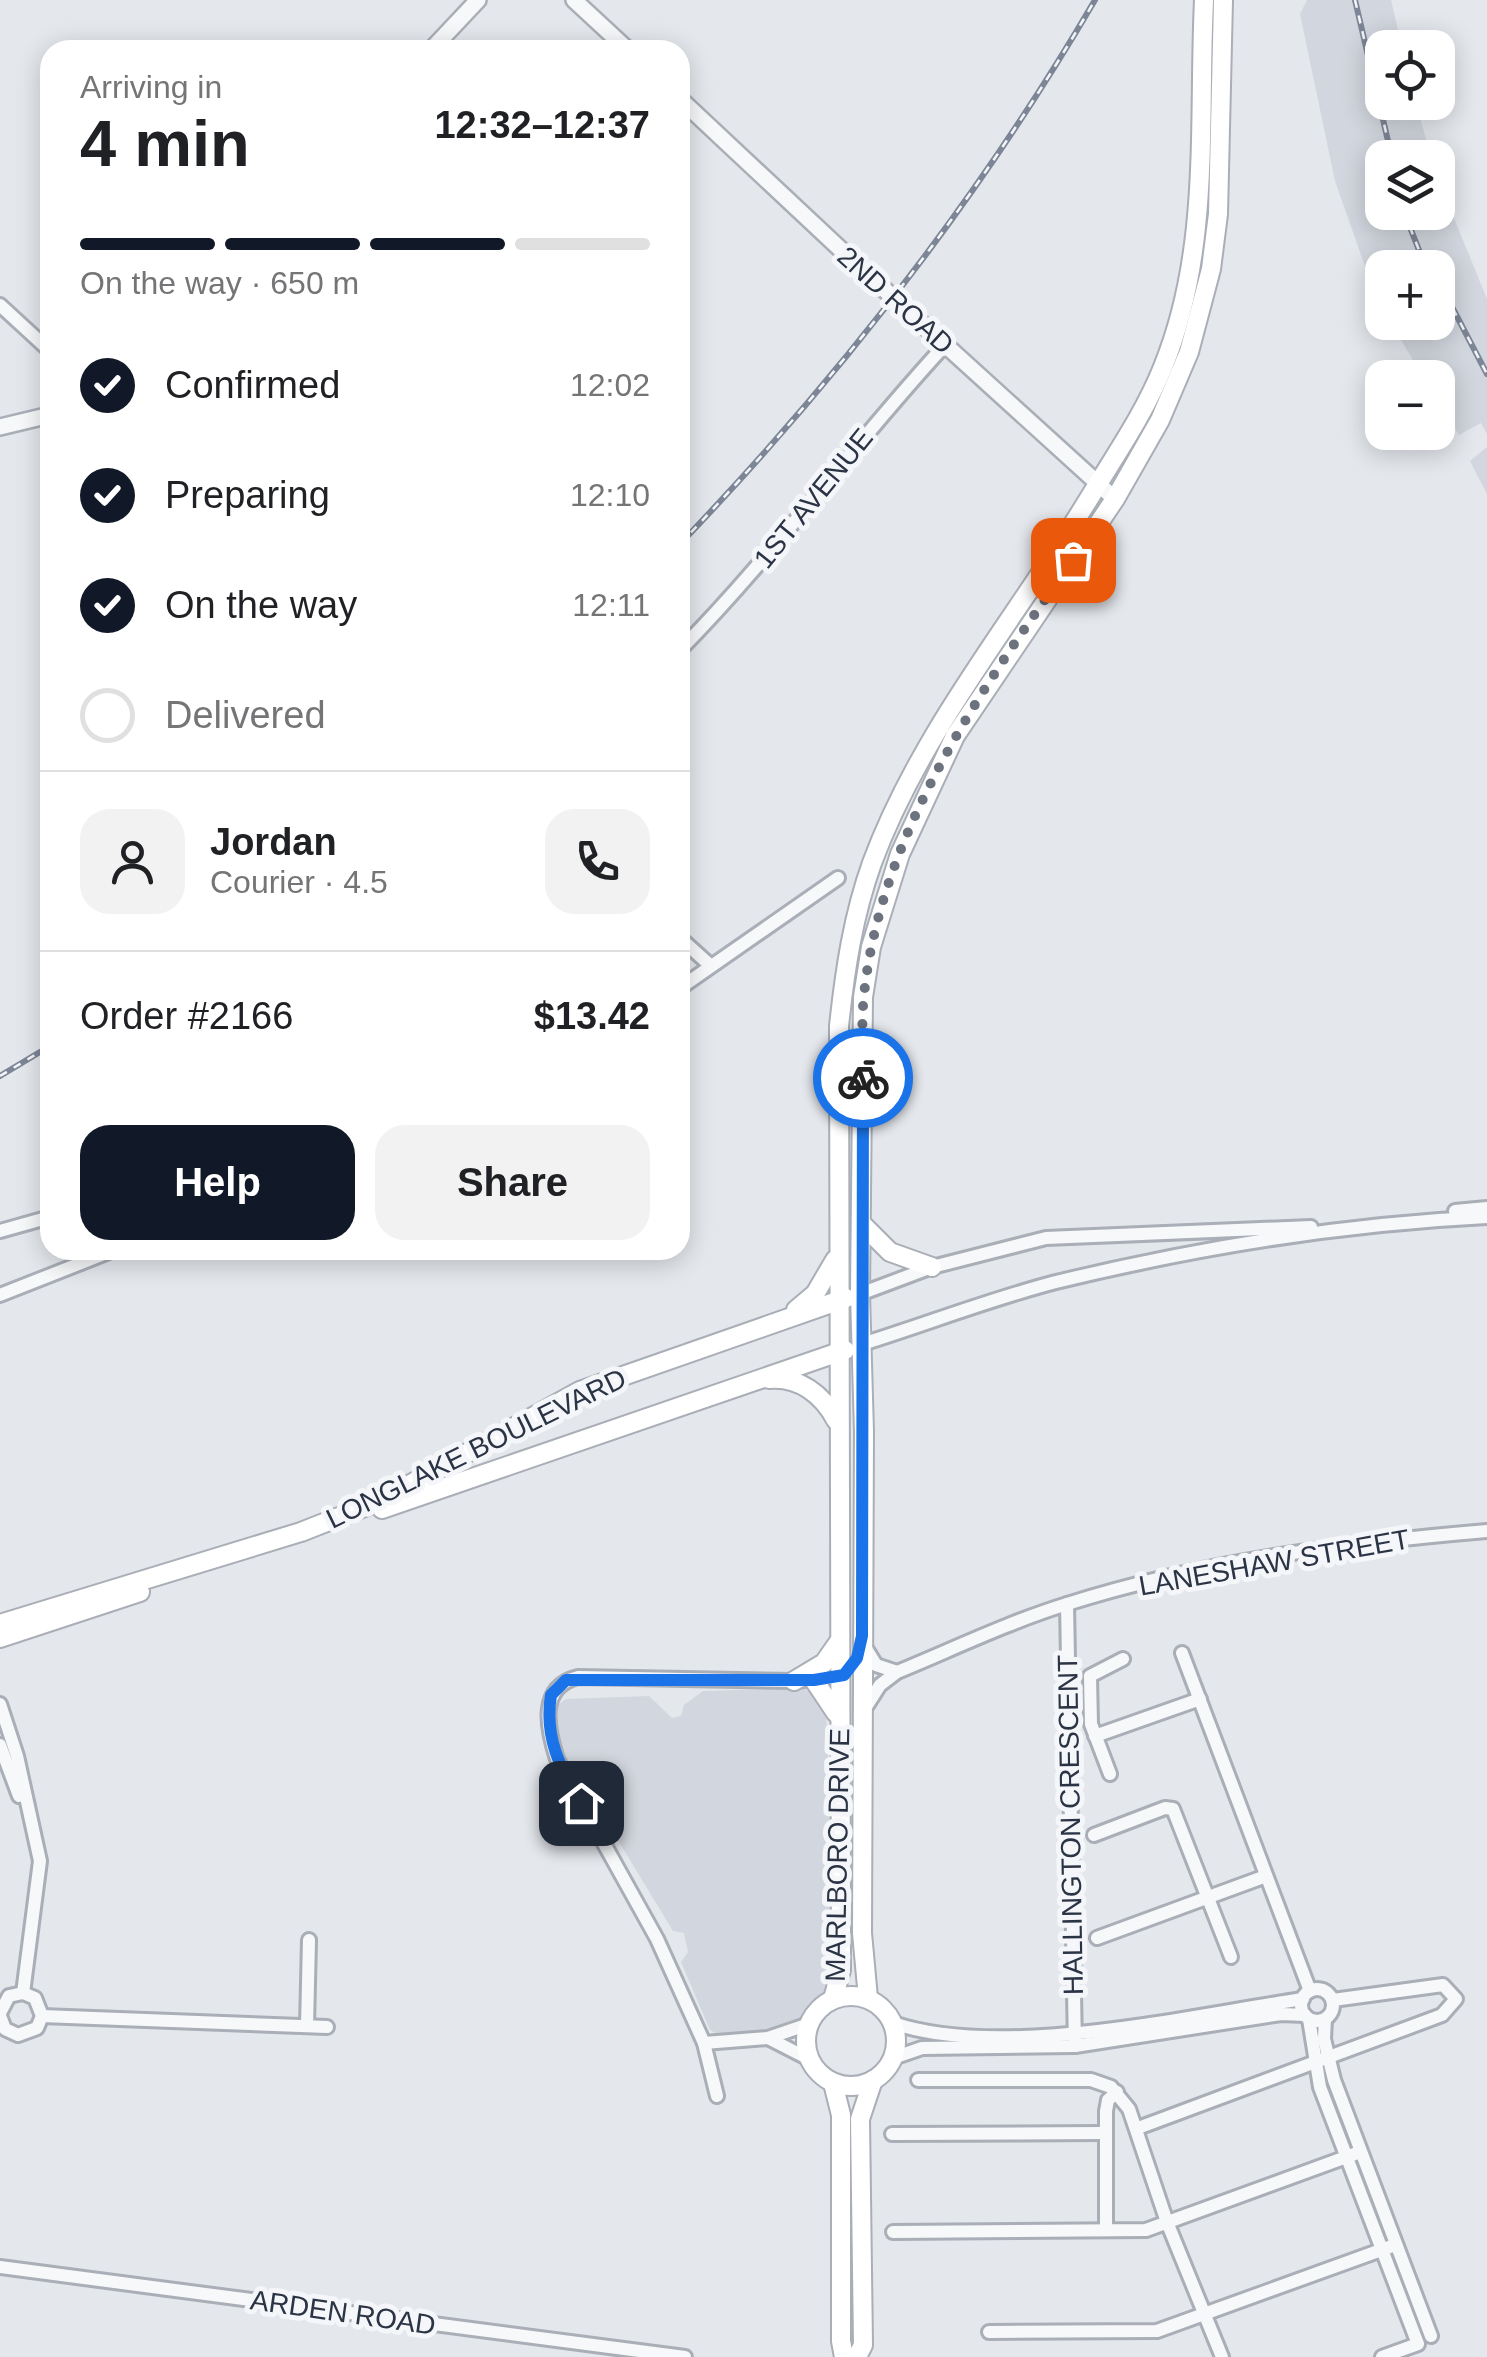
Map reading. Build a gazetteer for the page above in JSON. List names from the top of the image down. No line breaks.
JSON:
{"streets":{"main road":["LONGLAKE BOULEVARD","MARLBORO DRIVE"],"street":["2ND ROAD","1ST AVENUE","LANESHAW STREET","HALLINGTON CRESCENT","ARDEN ROAD"]},"crossings":[["2ND ROAD","1ST AVENUE"],["2ND ROAD","MARLBORO DRIVE"],["LONGLAKE BOULEVARD","MARLBORO DRIVE"],["LANESHAW STREET","HALLINGTON CRESCENT"],["LANESHAW STREET","MARLBORO DRIVE"]],"page":{"map_buttons":["+","−"],"heading":["4 min","Arriving in","12:32–12:37"],"panel":["Jordan","Courier · 4.5","Order #2166","$13.42"],"bar":"On the way · 650 m","list":[["Confirmed","12:02"],["Preparing","12:10"],["On the way","12:11"],"Delivered"],"buttons":["Help","Share"]}}
